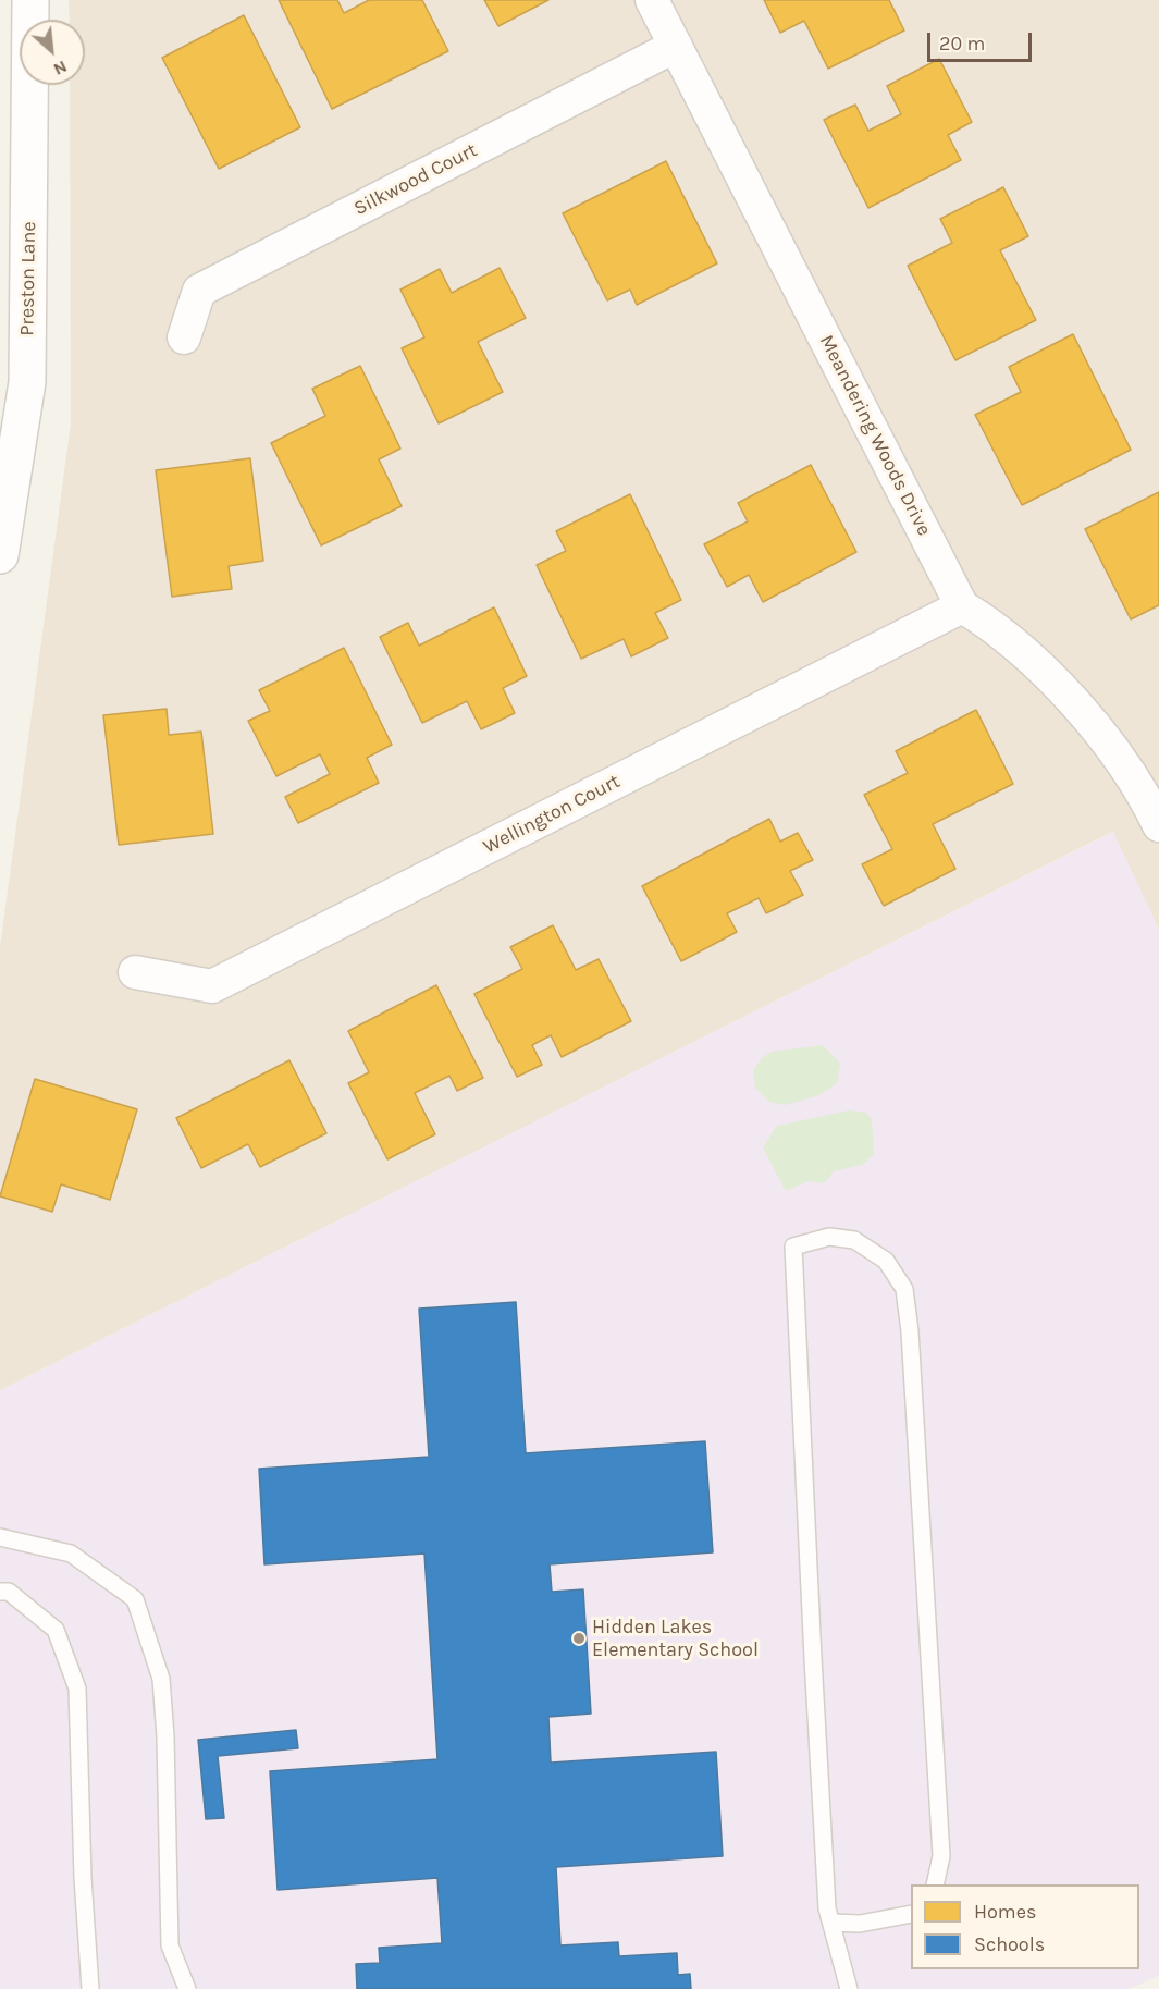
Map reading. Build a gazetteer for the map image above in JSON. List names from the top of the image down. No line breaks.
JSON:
{"streets":{"street":["Silkwood Court","Preston Lane","Meandering Woods Drive","Wellington Court"]},"crossings":[["Silkwood Court","Meandering Woods Drive"],["Meandering Woods Drive","Wellington Court"]],"places":["Hidden Lakes Elementary School"],"legend":["Homes","Schools"],"scale_bar":"20 m","north":"bottom right"}
